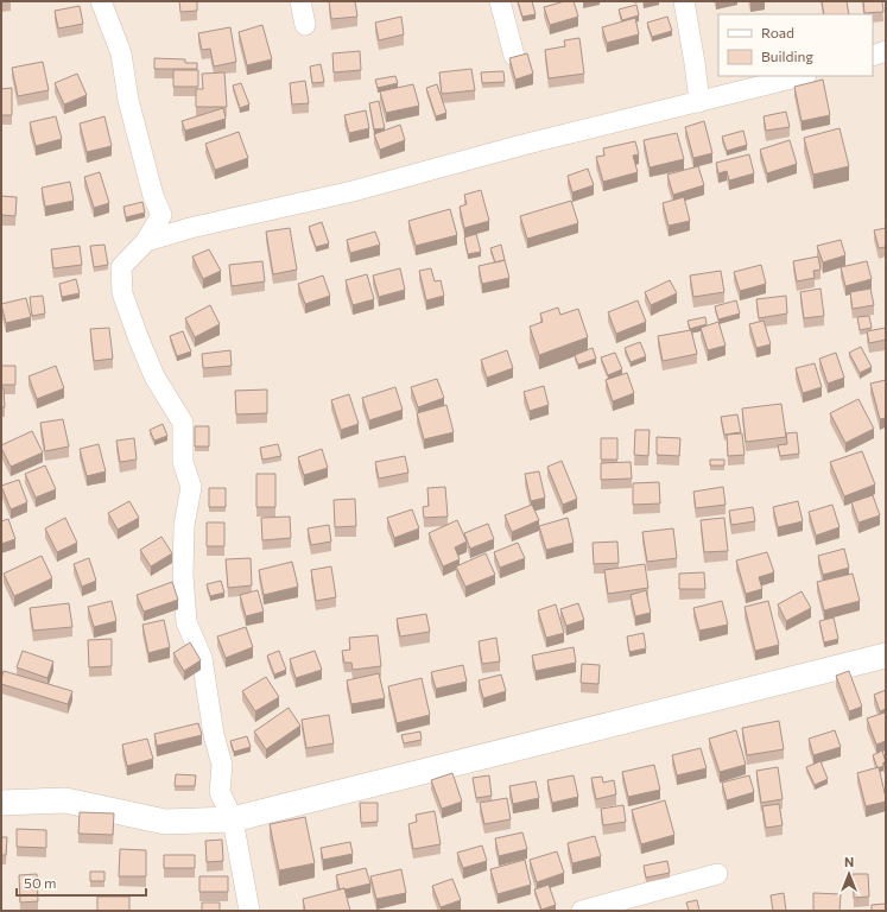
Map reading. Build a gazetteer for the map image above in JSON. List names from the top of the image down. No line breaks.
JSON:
{"legend":["Road","Building"],"scale_bar":"50 m","north":"top"}
